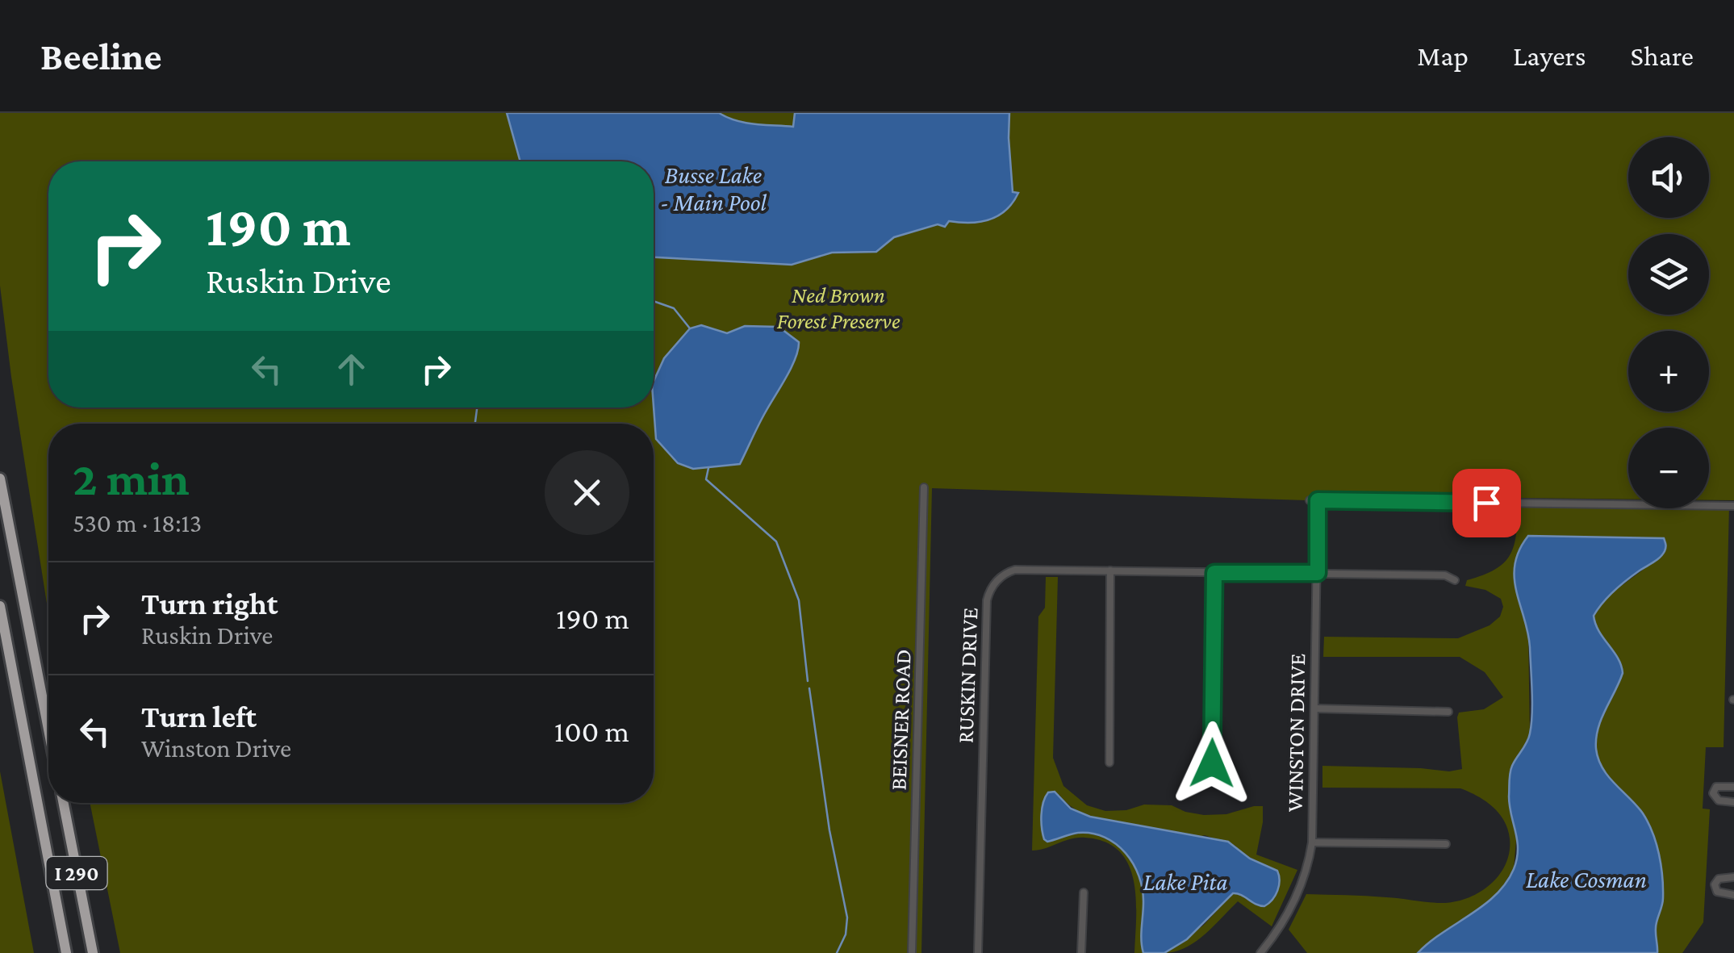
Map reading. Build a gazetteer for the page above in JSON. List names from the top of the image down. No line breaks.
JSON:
{"streets":{"highway":["I 290"],"street":["RUSKIN DRIVE","BEISNER ROAD","WINSTON DRIVE"]},"crossings":[["RUSKIN DRIVE","WINSTON DRIVE"]],"water":["Busse Lake - Main Pool","Lake Cosman","Lake Pita"],"parks":["Ned Brown Forest Preserve"],"page":{"header":"Beeline","nav":["Map","Layers","Share"],"map_buttons":["+","−"],"turn":["190 m","Ruskin Drive"],"heading":["2 min","530 m · 18:13"],"list":[{"name":"Turn right","note":"Ruskin Drive","value":"190 m"},{"name":"Turn left","note":"Winston Drive","value":"100 m"}]}}
